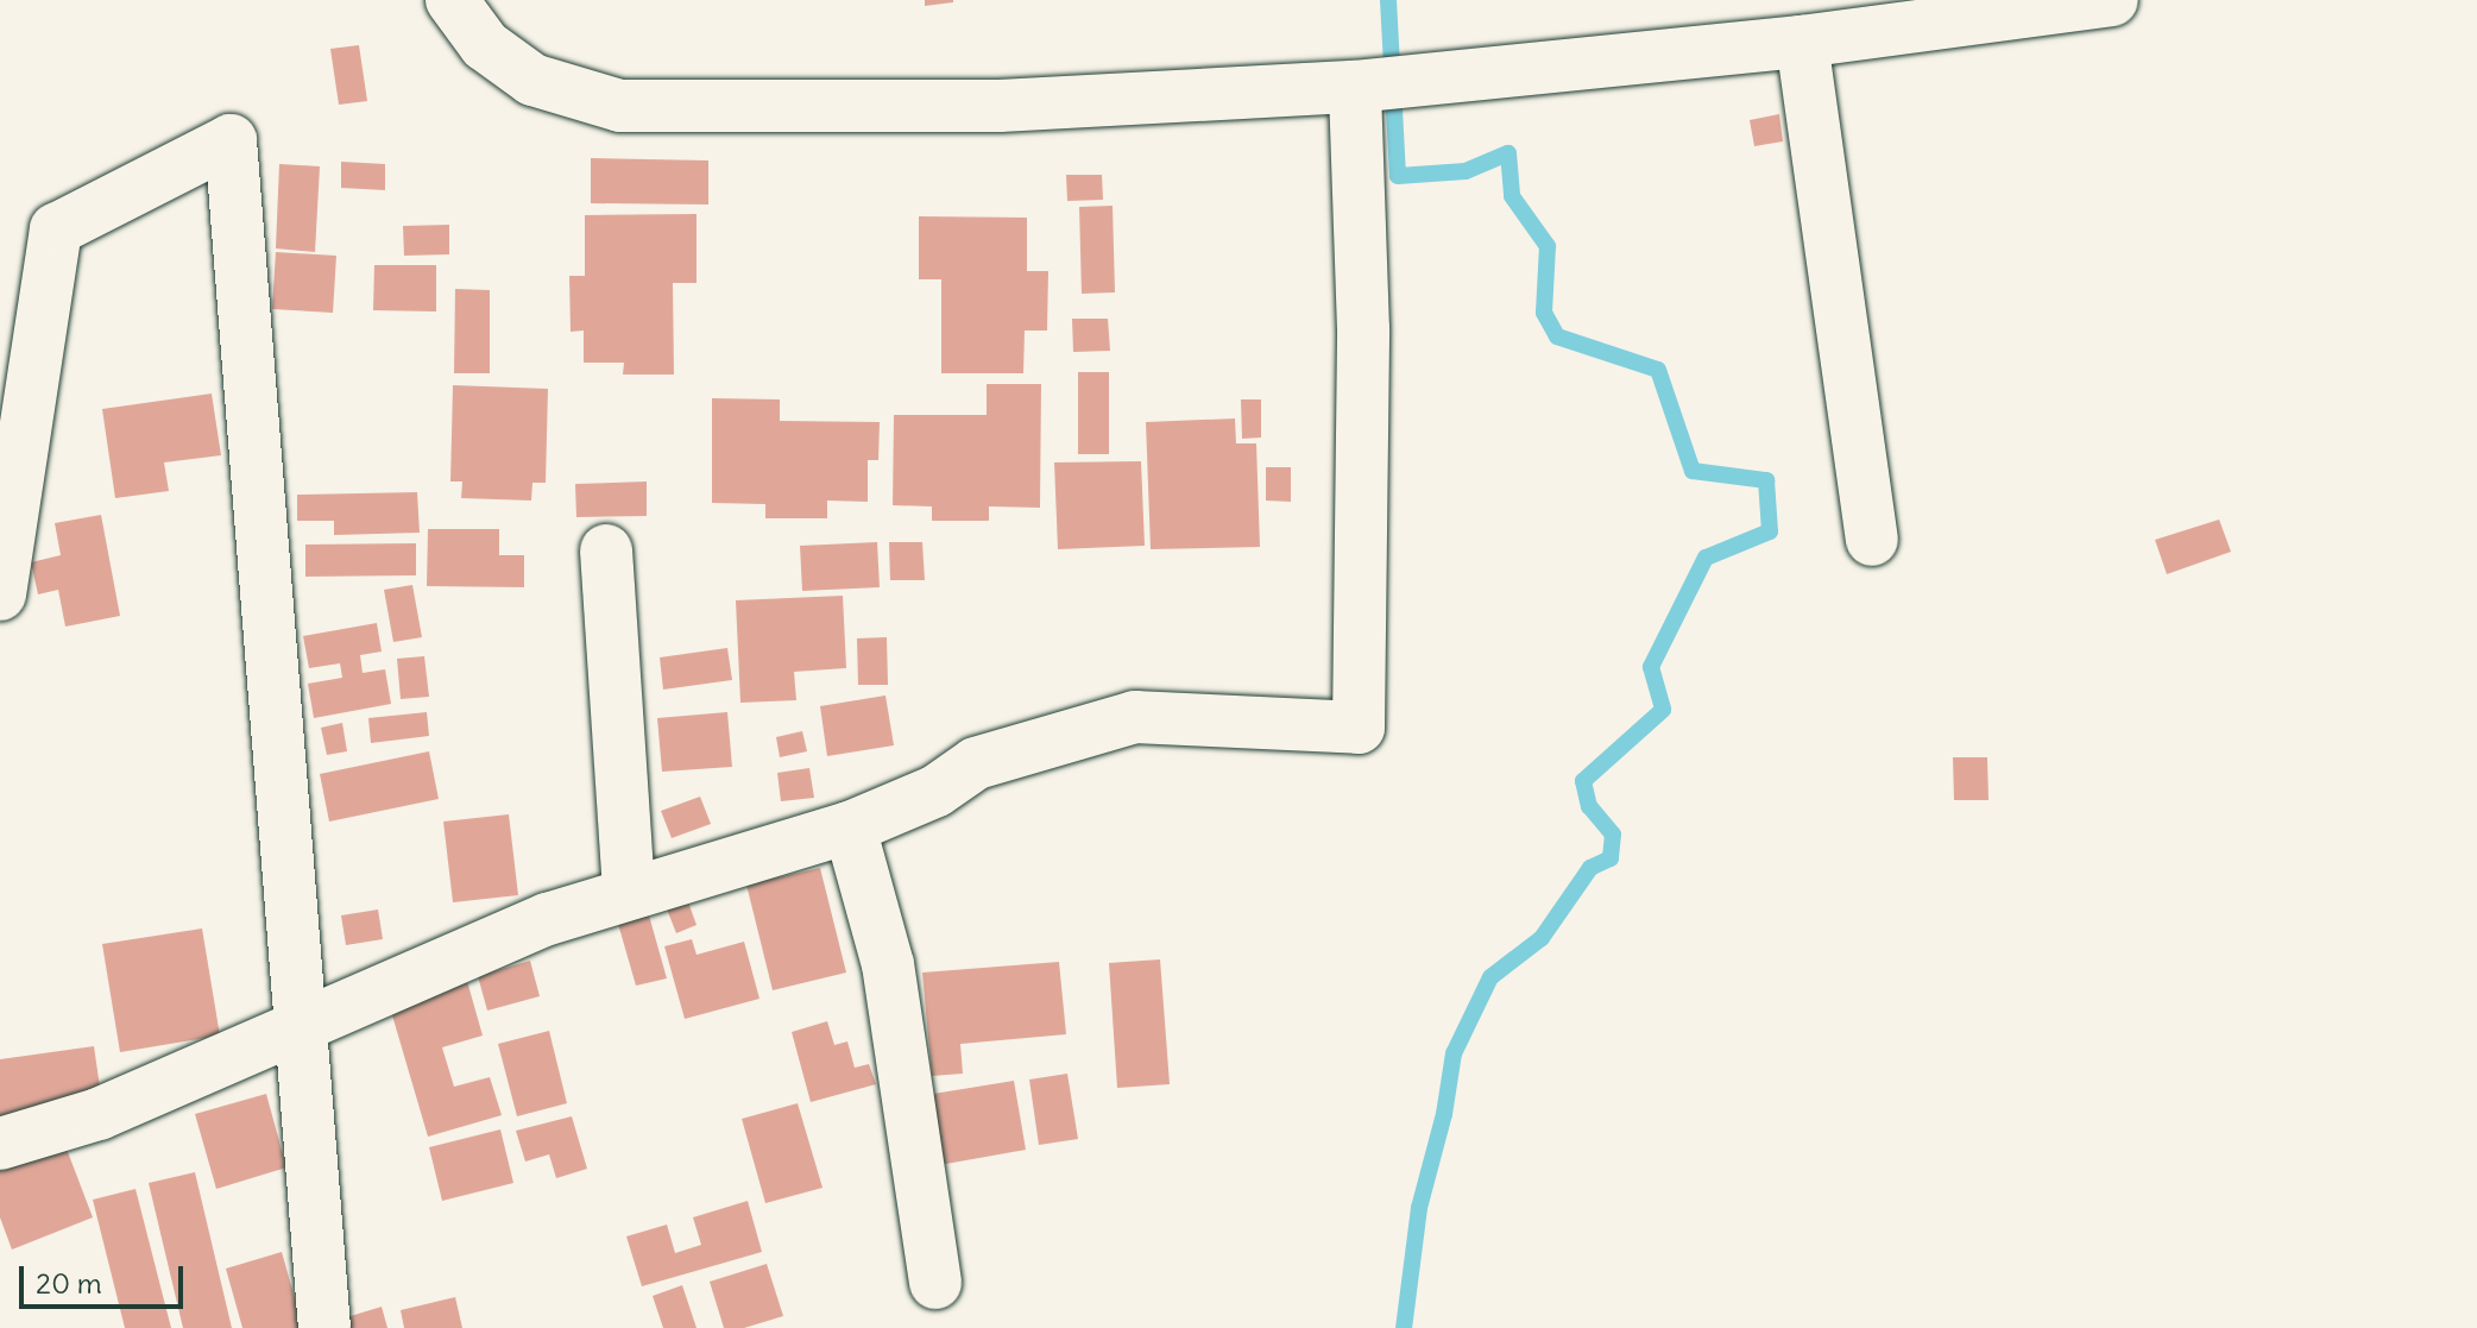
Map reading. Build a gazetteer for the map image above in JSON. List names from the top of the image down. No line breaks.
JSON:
{"scale_bar":"20 m"}
